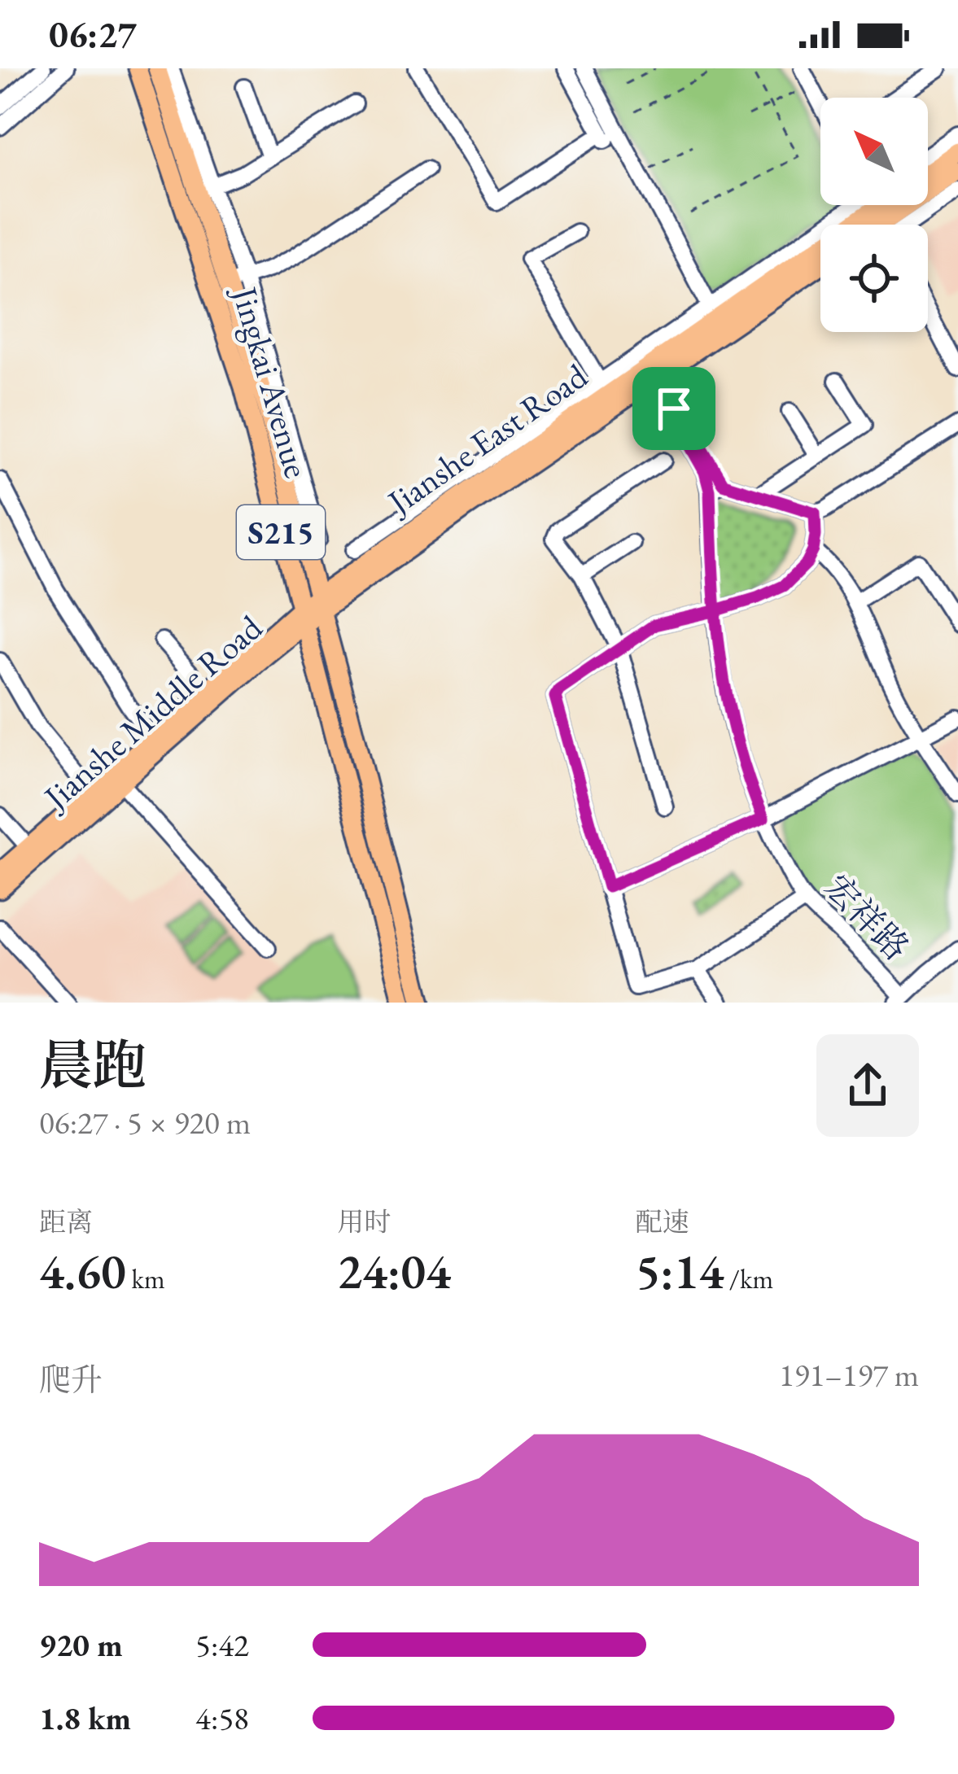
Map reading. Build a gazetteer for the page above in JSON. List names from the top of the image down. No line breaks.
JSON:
{"streets":{"main road":["Jingkai Avenue","Jianshe East Road","S215","Jianshe Middle Road"],"street":["宏祥路"]},"crossings":[["Jingkai Avenue","Jianshe East Road"],["Jingkai Avenue","Jianshe Middle Road"],["Jianshe East Road","Jianshe Middle Road"],["Jianshe East Road","宏祥路"]],"north":"top left","page":{"status":"06:27","heading":["晨跑","06:27 · 5 × 920 m"],"stats":[["距离","4.60 km"],["用时","24:04"],["配速","5:14 /km"]],"chart":["爬升","191–197 m"],"list":[{"name":"920 m","note":"5:42"},{"name":"1.8 km","note":"4:58"}]}}
